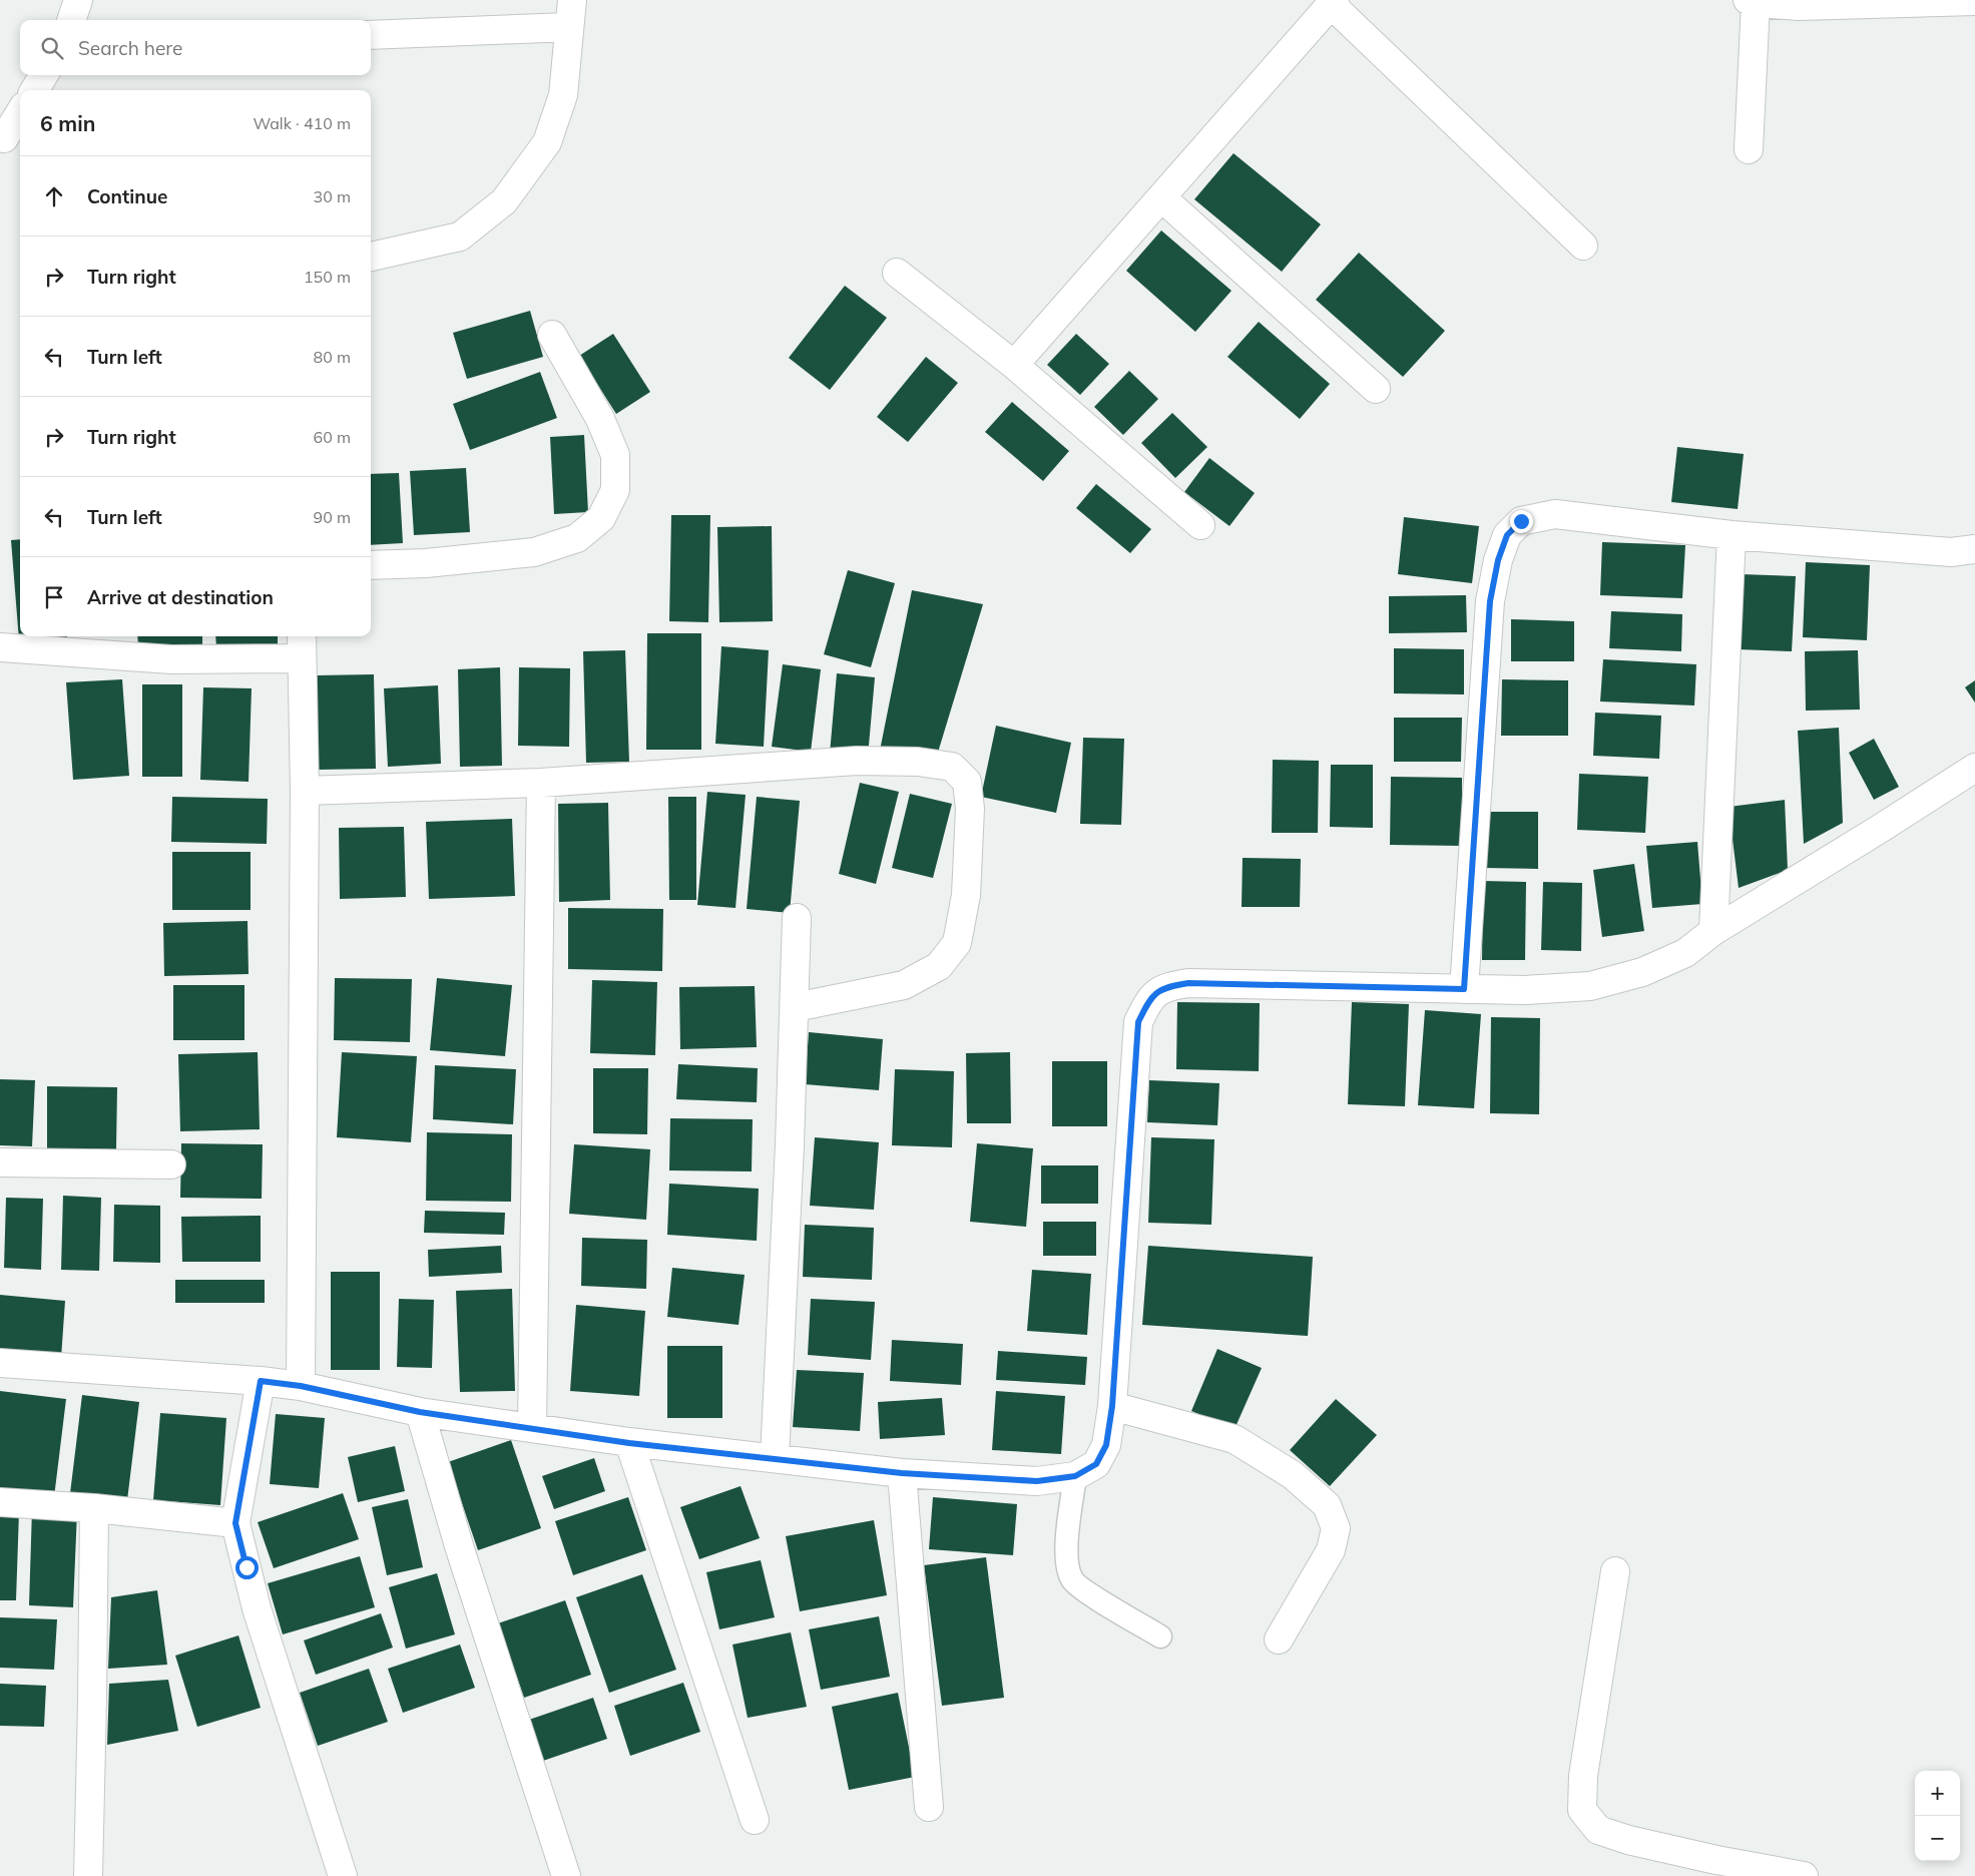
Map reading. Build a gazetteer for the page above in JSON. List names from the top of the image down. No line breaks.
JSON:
{"page":{"search":"Search here","heading":["6 min","Walk · 410 m"],"list":[["Continue","30 m"],["Turn right","150 m"],["Turn left","80 m"],["Turn right","60 m"],["Turn left","90 m"],"Arrive at destination"],"map_buttons":["+","−"]}}
